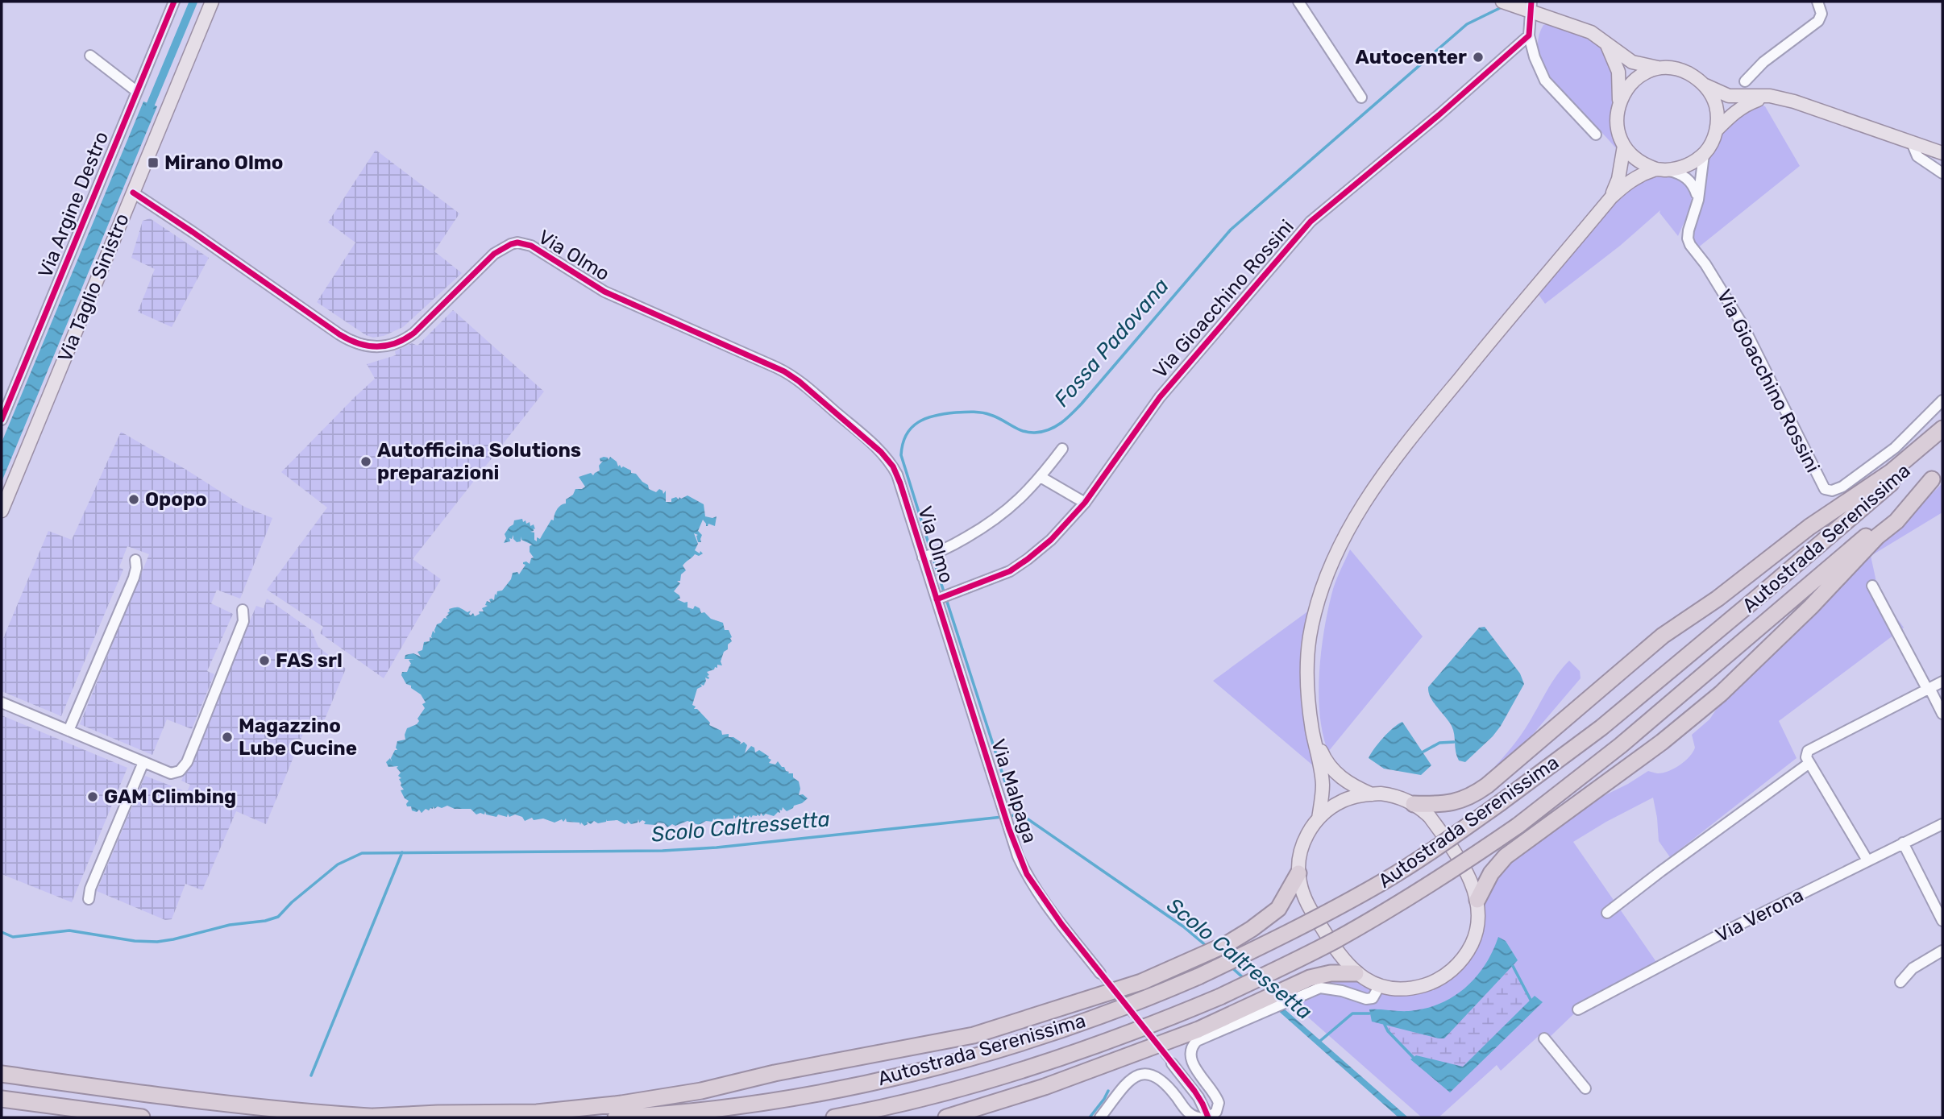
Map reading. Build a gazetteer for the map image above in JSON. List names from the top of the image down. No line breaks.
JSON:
{"streets":{"highway":["Autostrada Serenissima"],"main road":["Via Taglio Sinistro"],"street":["Via Argine Destro","Via Olmo","Via Gioacchino Rossini","Via Malpaga","Via Verona"]},"crossings":[["Via Olmo","Via Taglio Sinistro"],["Via Olmo","Via Gioacchino Rossini"],["Via Olmo","Via Malpaga"],["Via Gioacchino Rossini","Via Malpaga"]],"water":["Fossa Padovana","Scolo Caltressetta"],"places":{"other":["Autocenter","Autofficina Solutions preparazioni","Opopo","FAS srl","Magazzino Lube Cucine","GAM Climbing"],"transit":["Mirano Olmo"]}}
